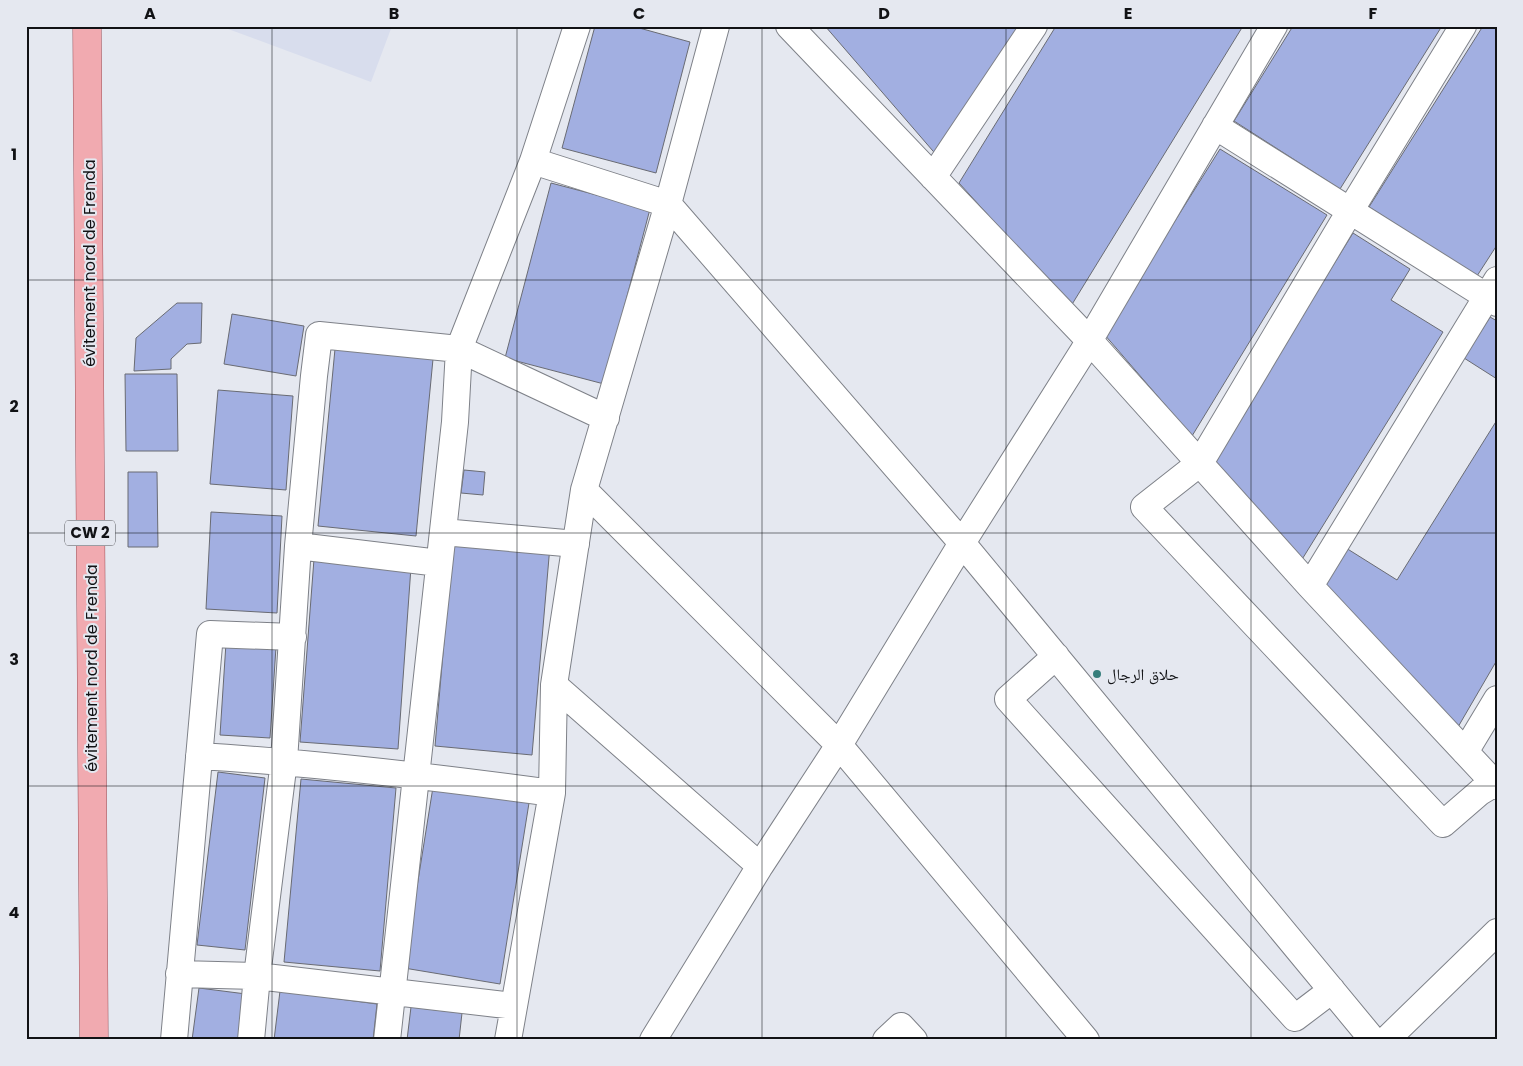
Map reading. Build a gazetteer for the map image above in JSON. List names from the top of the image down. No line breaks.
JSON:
{"streets":{"main road":["évitement nord de Frenda","CW 2"]},"places":["حلاق الرجال"],"grid":{"columns":["A","B","C","D","E","F"],"rows":["1","2","3","4"]}}
